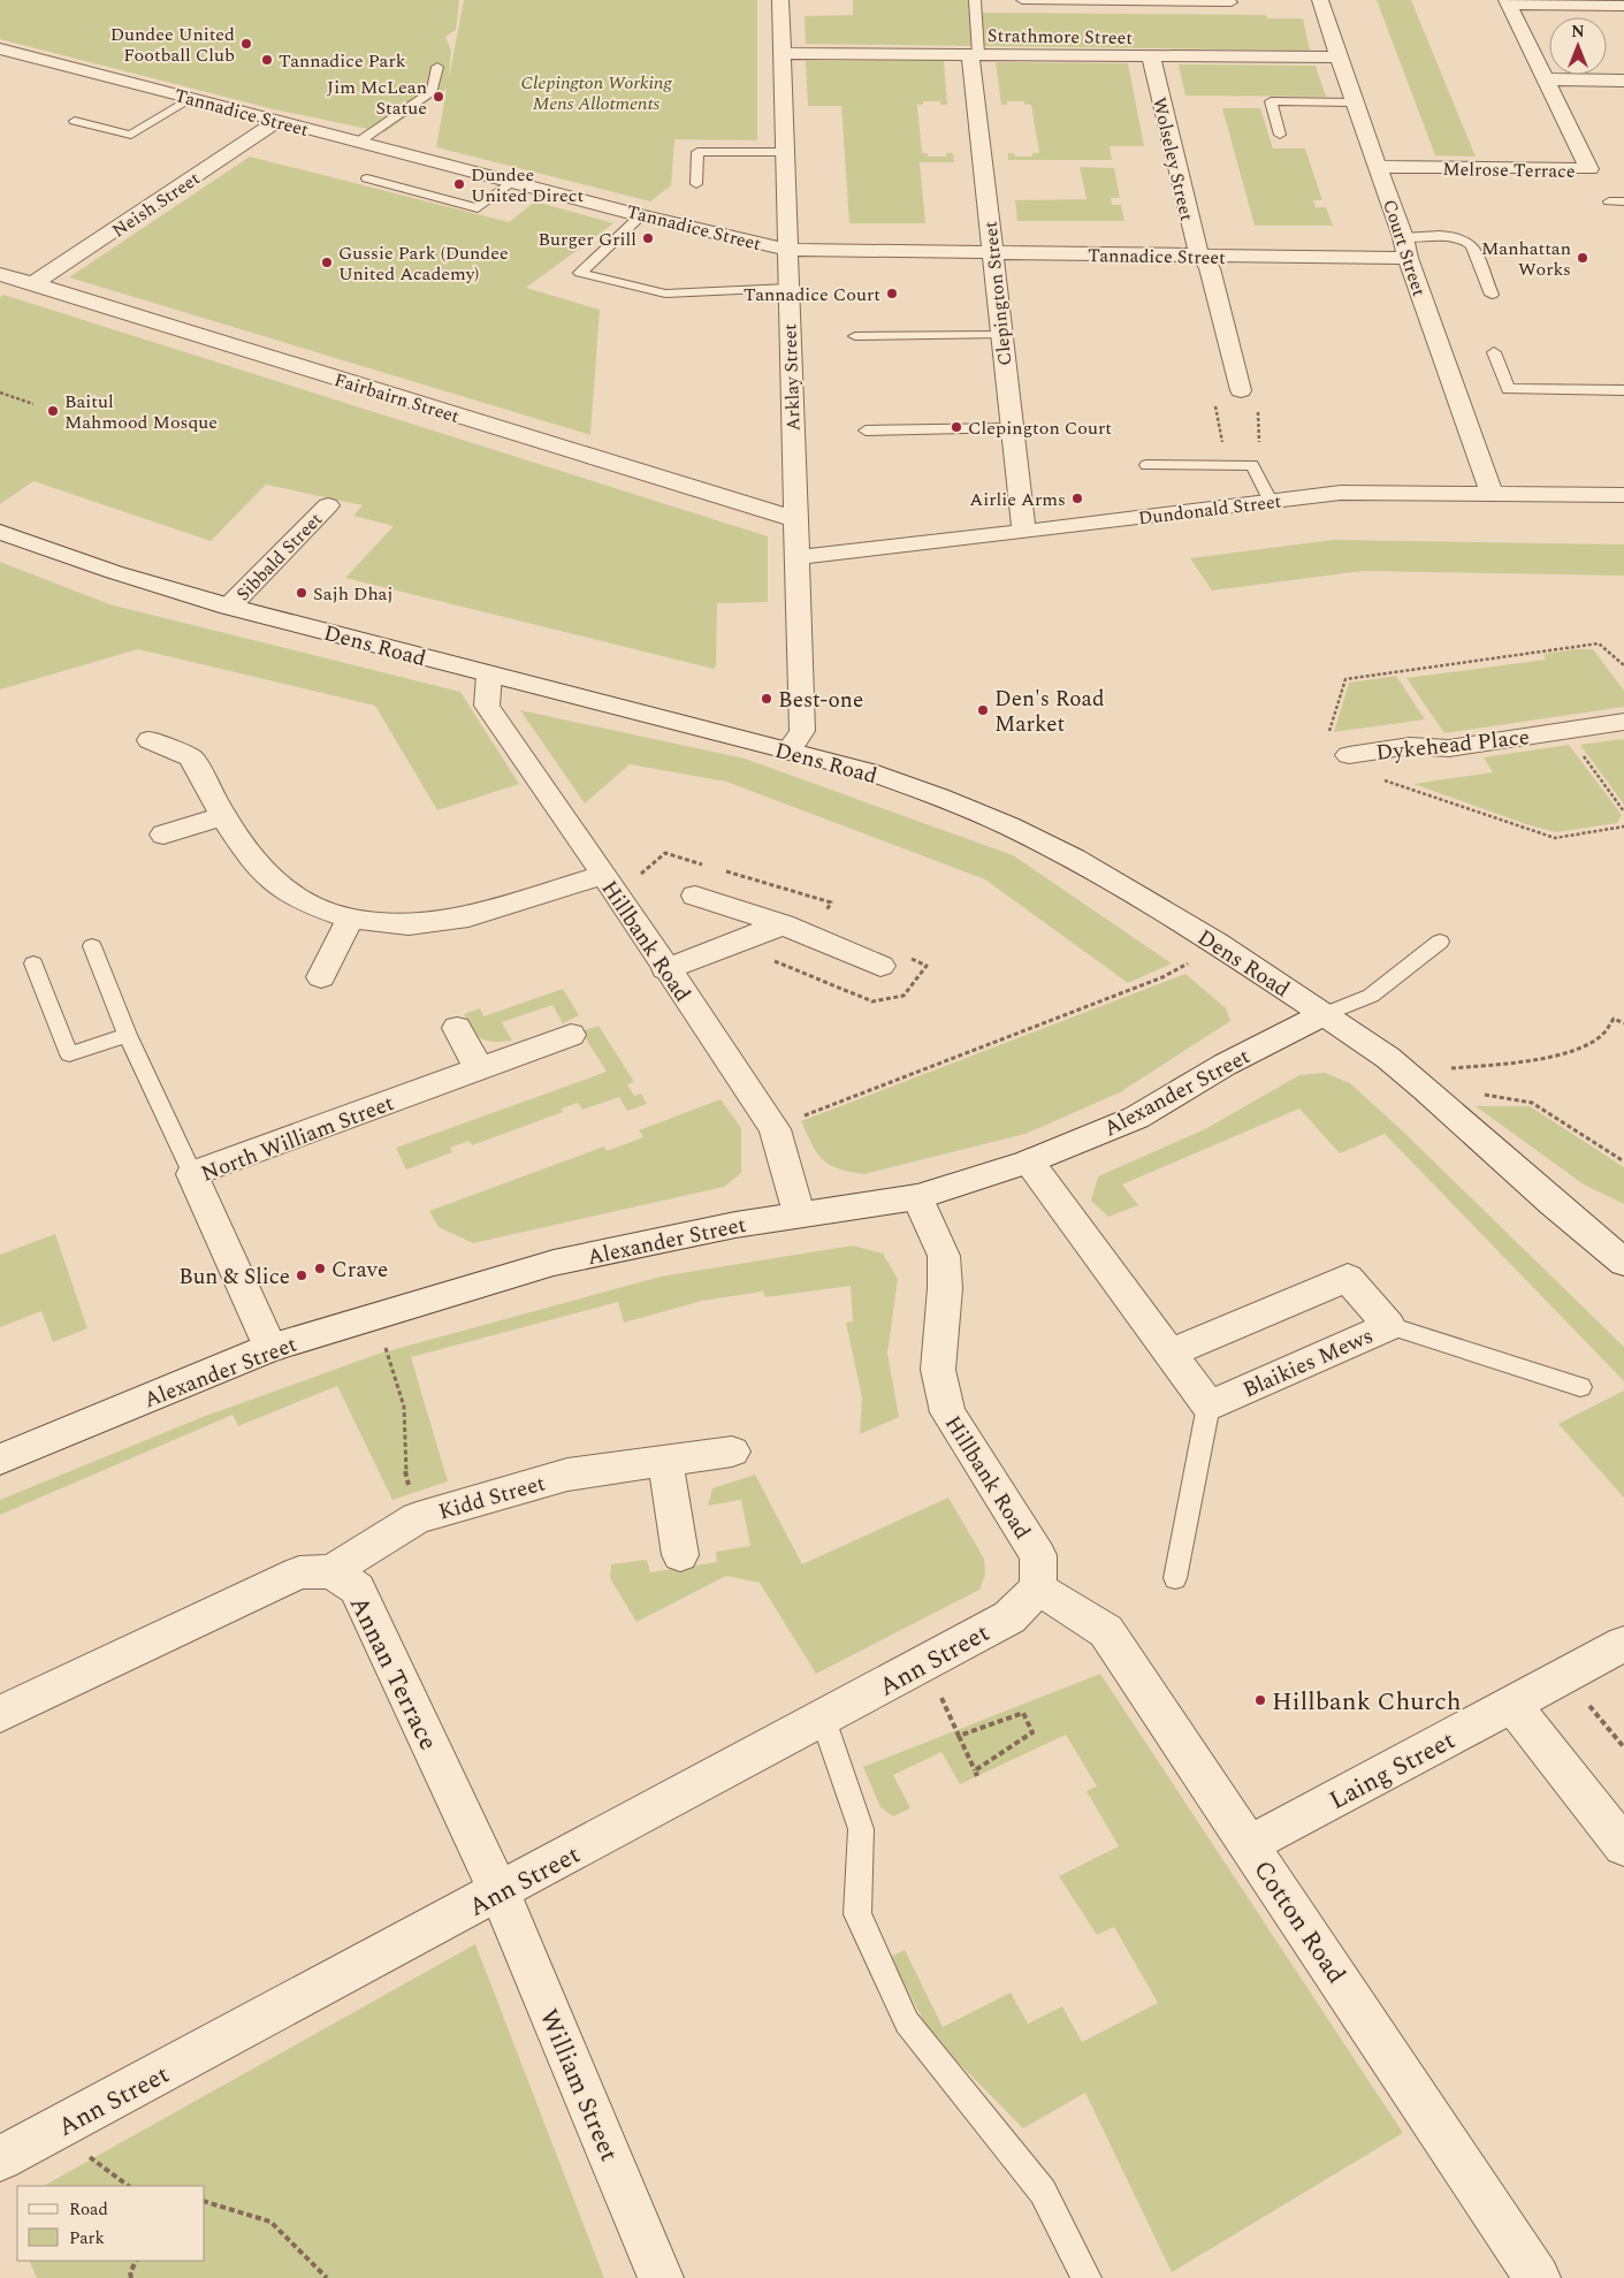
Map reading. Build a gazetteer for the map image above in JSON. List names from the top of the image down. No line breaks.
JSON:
{"streets":{"street":["Strathmore Street","Tannadice Street","Wolseley Street","Melrose Terrace","Neish Street","Court Street","Clepington Street","Arklay Street","Fairbairn Street","Dundonald Street","Sibbald Street","Dens Road","Dykehead Place","Hillbank Road","Alexander Street","North William Street","Blaikies Mews","Kidd Street","Ann Street","Annan Terrace","Laing Street","Cotton Road","William Street"]},"crossings":[["Strathmore Street","Wolseley Street"],["Strathmore Street","Court Street"],["Strathmore Street","Clepington Street"],["Strathmore Street","Arklay Street"],["Tannadice Street","Wolseley Street"],["Tannadice Street","Neish Street"],["Tannadice Street","Court Street"],["Tannadice Street","Clepington Street"],["Tannadice Street","Arklay Street"],["Melrose Terrace","Court Street"],["Neish Street","Fairbairn Street"],["Court Street","Dundonald Street"],["Clepington Street","Dundonald Street"],["Arklay Street","Fairbairn Street"],["Arklay Street","Dundonald Street"],["Arklay Street","Dens Road"],["Sibbald Street","Dens Road"],["Dens Road","Hillbank Road"],["Dens Road","Alexander Street"],["Hillbank Road","Alexander Street"],["Hillbank Road","Ann Street"],["Hillbank Road","Cotton Road"],["Alexander Street","North William Street"],["Kidd Street","Annan Terrace"],["Ann Street","Annan Terrace"],["Ann Street","Cotton Road"],["Ann Street","William Street"],["Annan Terrace","William Street"],["Laing Street","Cotton Road"]],"parks":["Clepington Working Mens Allotments"],"places":["Dundee United Football Club","Tannadice Park","Jim McLean Statue","Dundee United Direct","Burger Grill","Manhattan Works","Gussie Park (Dundee United Academy)","Tannadice Court","Baitul Mahmood Mosque","Clepington Court","Airlie Arms","Sajh Dhaj","Best-one","Den's Road Market","Crave","Bun & Slice","Hillbank Church"],"legend":["Road","Park"],"north":"top"}
